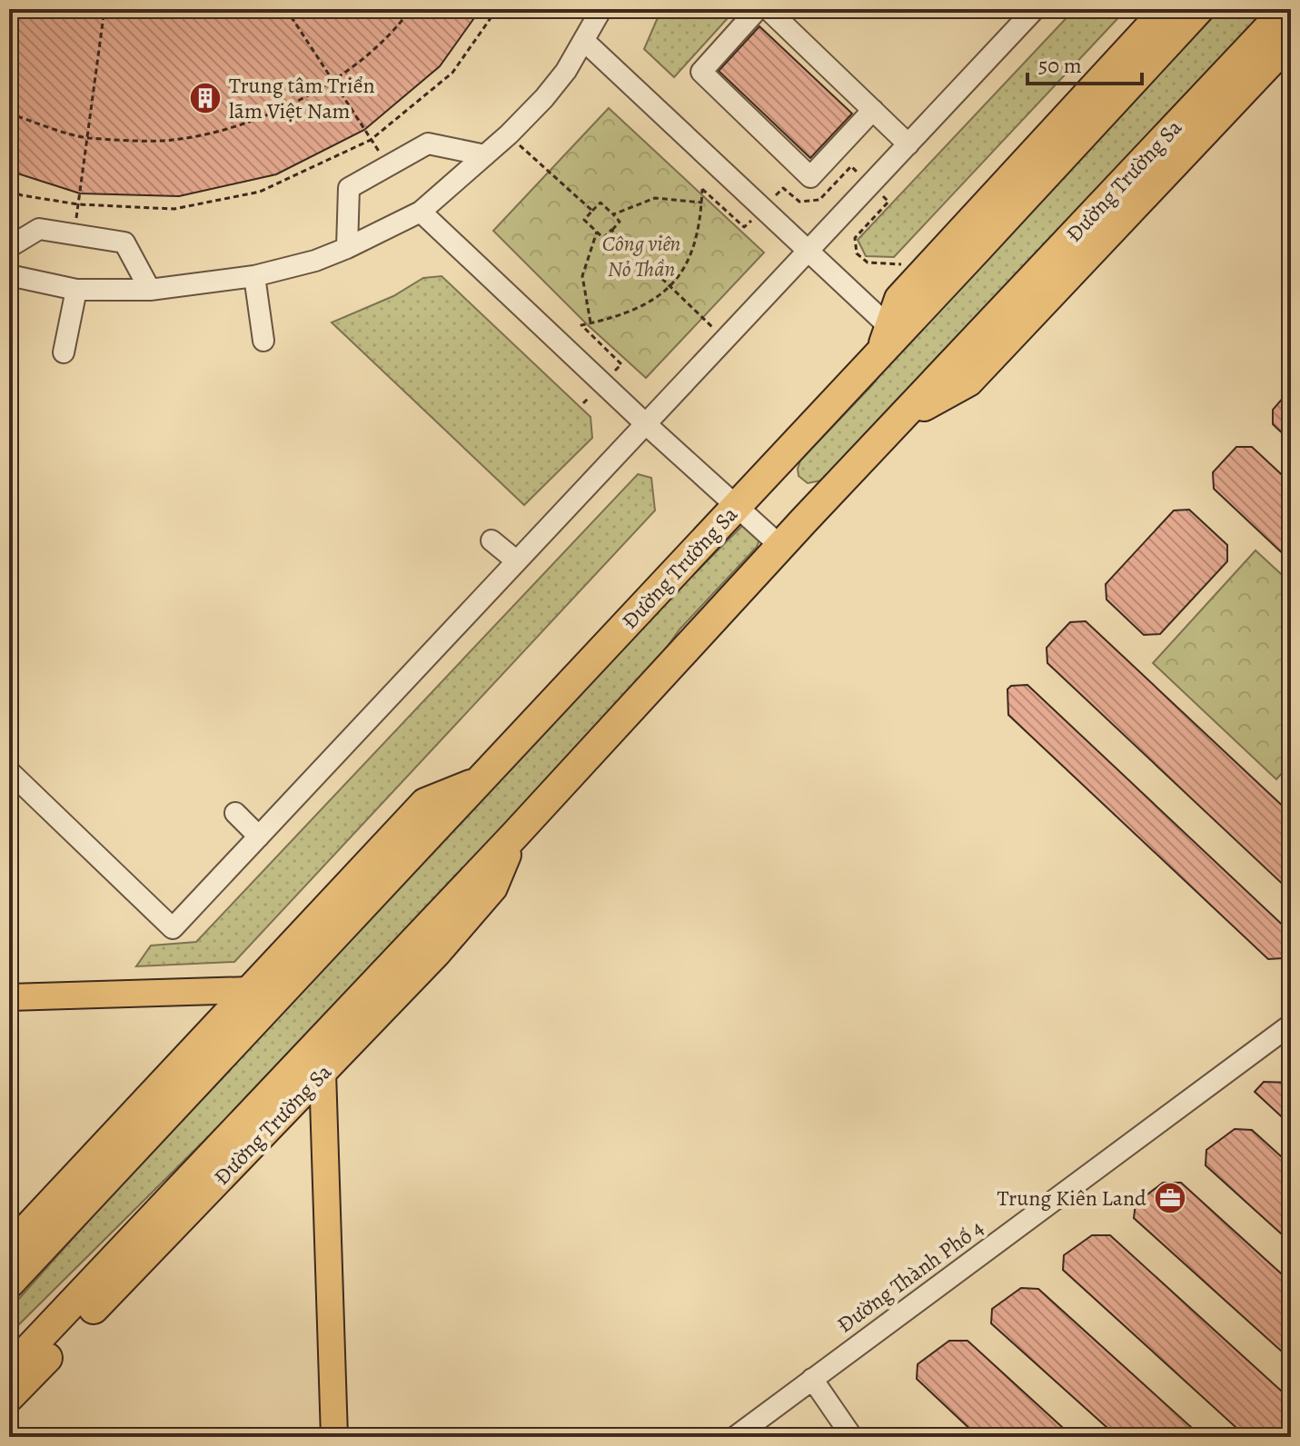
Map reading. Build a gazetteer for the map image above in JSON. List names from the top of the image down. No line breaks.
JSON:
{"streets":{"highway":["Đường Trường Sa"],"street":["Đường Thành Phố 4"]},"parks":["Công viên Nỏ Thần"],"places":{"building":["Trung tâm Triển lãm Việt Nam"],"office":["Trung Kiên Land"]},"scale_bar":"50 m"}
